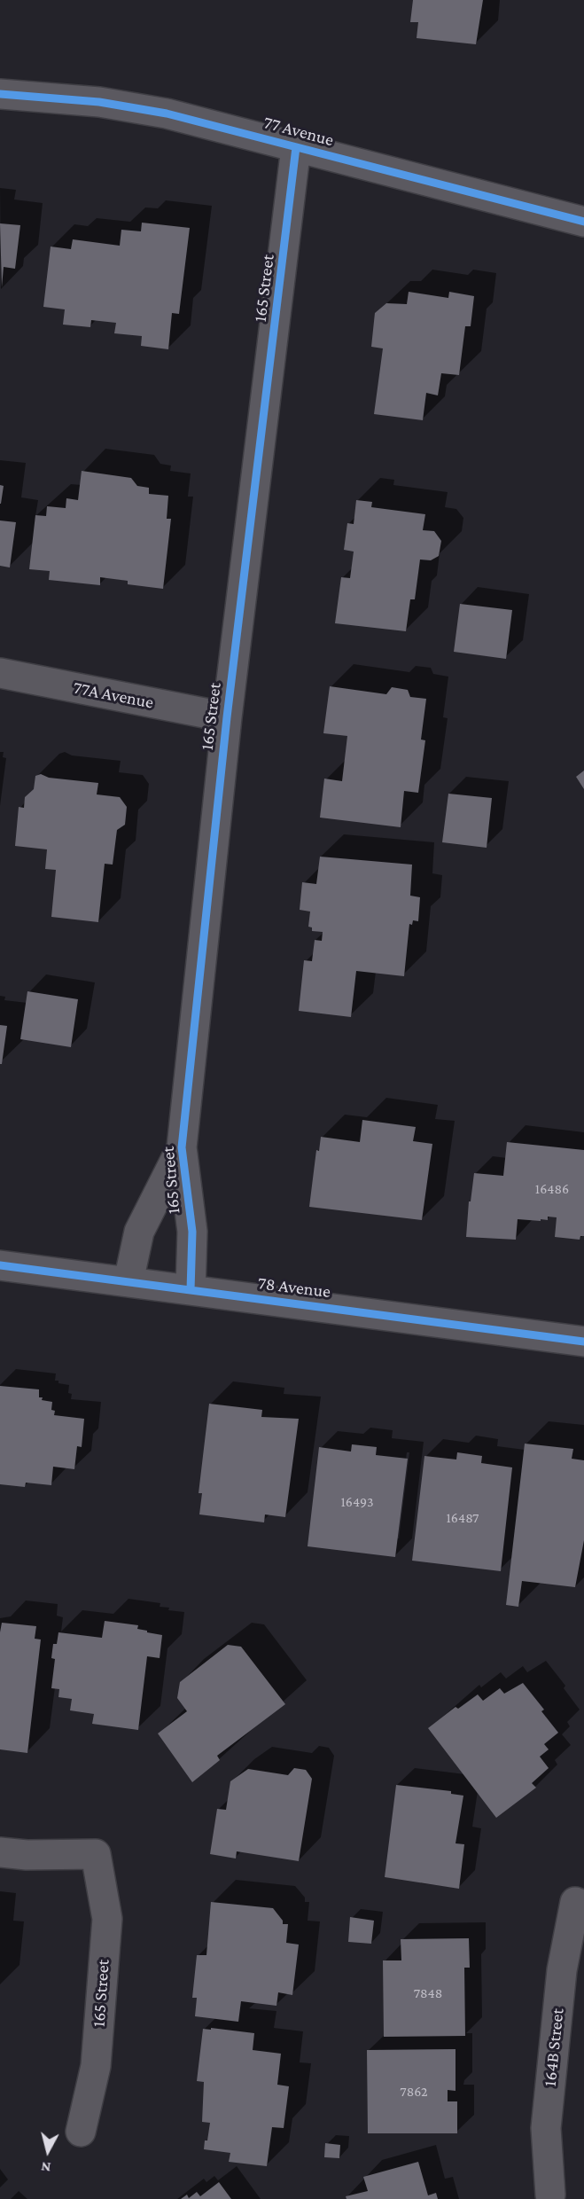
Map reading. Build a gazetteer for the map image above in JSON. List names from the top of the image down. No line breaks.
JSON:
{"streets":{"street":["77 Avenue","165 Street","77A Avenue","78 Avenue","164B Street"]},"crossings":[["77 Avenue","165 Street"],["165 Street","77A Avenue"],["165 Street","78 Avenue"]],"house_numbers":["16486","16493","16487","7848","7862"],"north":"bottom"}
